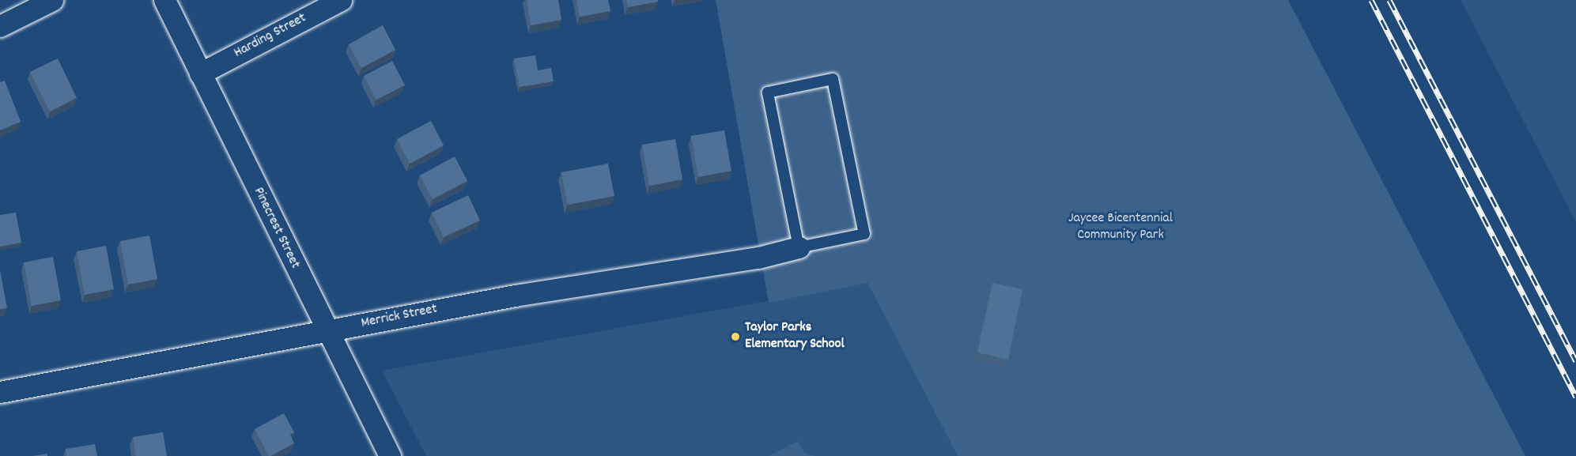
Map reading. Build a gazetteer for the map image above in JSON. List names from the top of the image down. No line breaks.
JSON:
{"streets":{"street":["Harding Street","Pinecrest Street","Merrick Street"]},"crossings":[["Harding Street","Pinecrest Street"],["Pinecrest Street","Merrick Street"]],"parks":["Jaycee Bicentennial Community Park"],"places":["Taylor Parks Elementary School"]}
